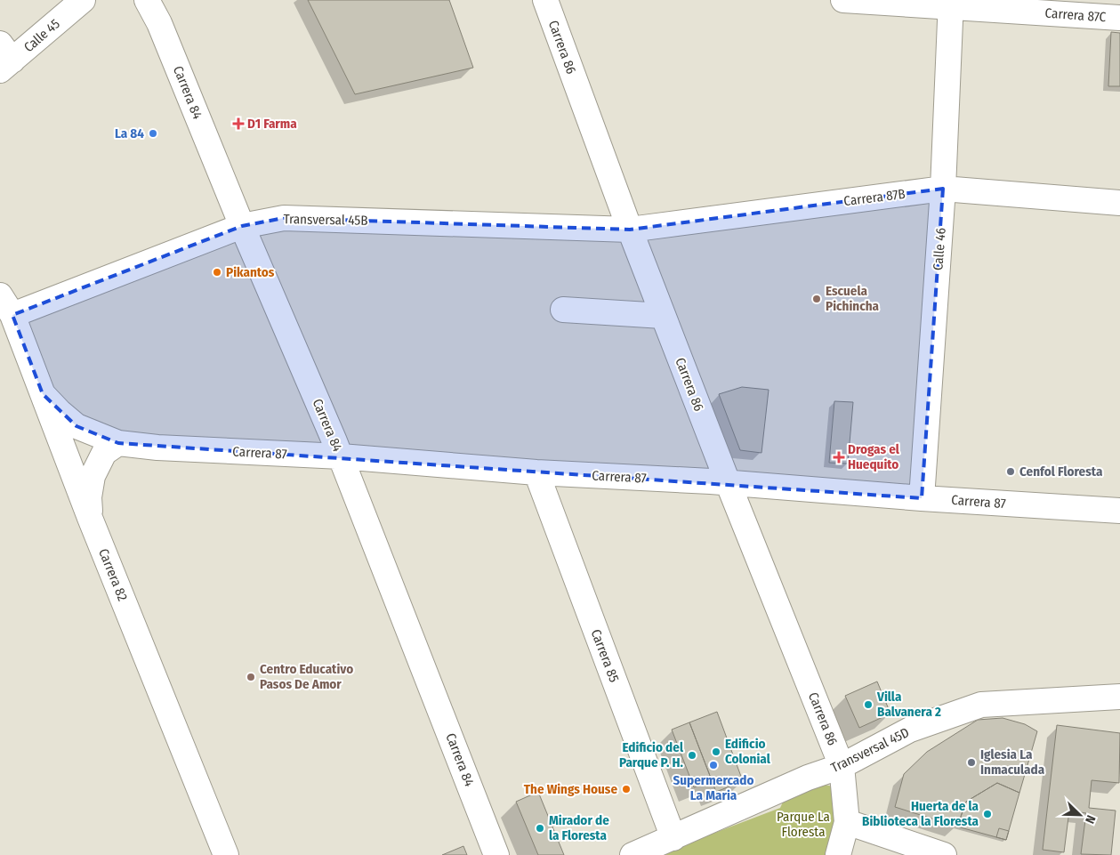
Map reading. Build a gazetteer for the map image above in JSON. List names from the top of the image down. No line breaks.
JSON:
{"streets":{"street":["Carrera 87C","Calle 45","Carrera 86","Carrera 84","Carrera 87B","Transversal 45B","Calle 46","Carrera 87","Carrera 82","Carrera 85","Transversal 45D"]},"crossings":[["Carrera 87C","Calle 46"],["Carrera 86","Carrera 87B"],["Carrera 86","Transversal 45B"],["Carrera 86","Carrera 87"],["Carrera 86","Transversal 45D"],["Carrera 84","Transversal 45B"],["Carrera 84","Carrera 87"],["Carrera 87B","Transversal 45B"],["Carrera 87B","Calle 46"],["Transversal 45B","Carrera 82"],["Calle 46","Carrera 87"],["Carrera 87","Carrera 82"],["Carrera 87","Carrera 85"],["Carrera 85","Transversal 45D"]],"parks":["Parque La Floresta"],"places":{"health":["D1 Farma","Drogas el Huequito"],"other":["La 84","Pikantos","Escuela Pichincha","Cenfol Floresta","Centro Educativo Pasos De Amor","Villa Balvanera 2","Edificio Colonial","Edificio del Parque P. H.","Iglesia La Inmaculada","Supermercado La Maria","The Wings House","Huerta de la Biblioteca la Floresta","Mirador de la Floresta"]},"north":"bottom right"}
